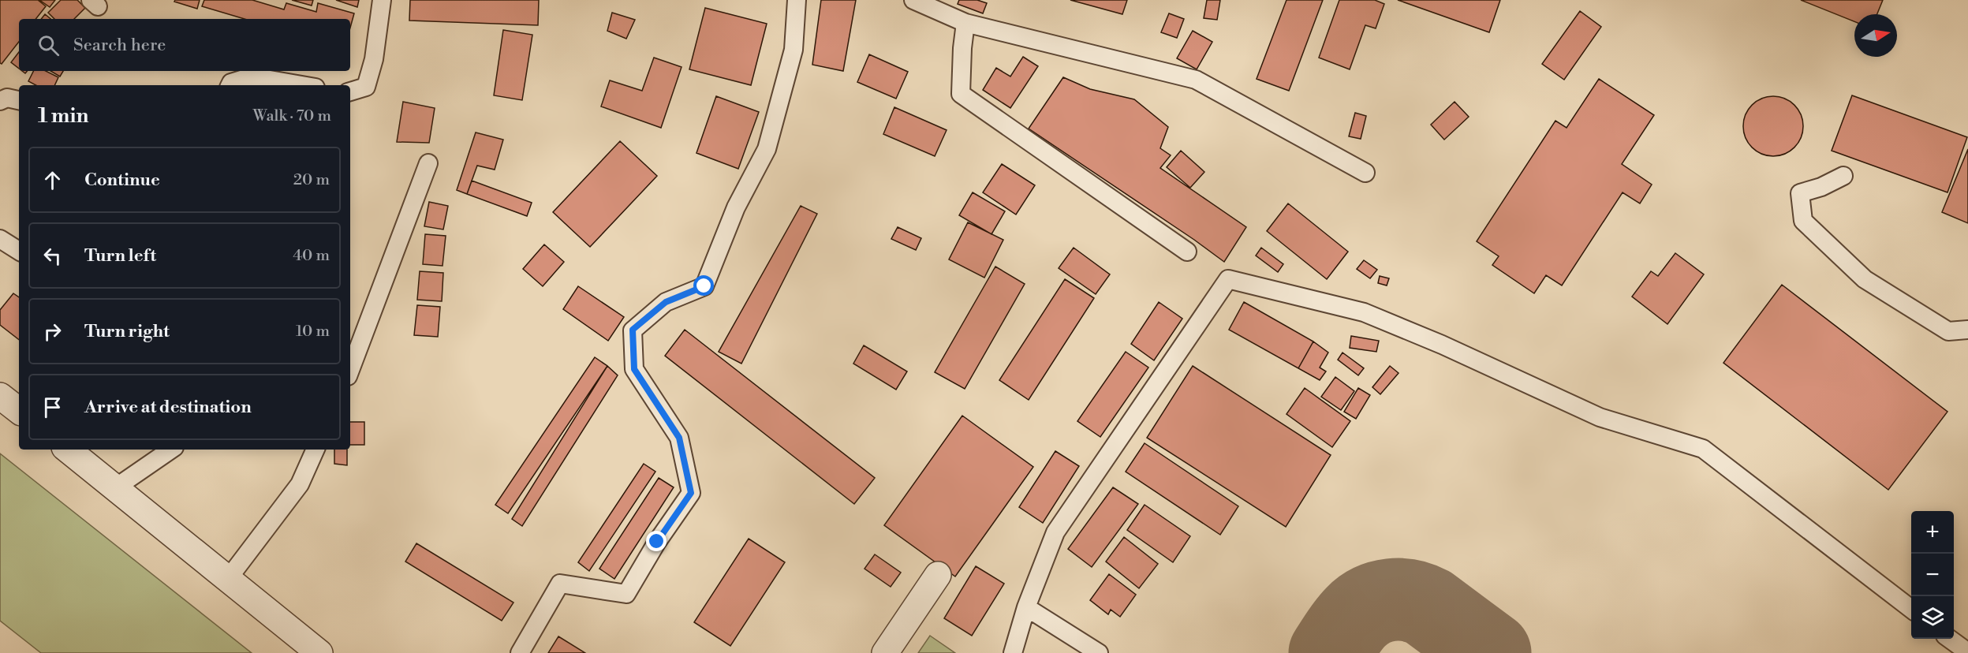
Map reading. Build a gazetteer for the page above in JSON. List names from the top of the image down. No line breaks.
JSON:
{"north":"right","page":{"search":"Search here","heading":["1 min","Walk · 70 m"],"list":[["Continue","20 m"],["Turn left","40 m"],["Turn right","10 m"],"Arrive at destination"],"map_buttons":["+","−"]}}
